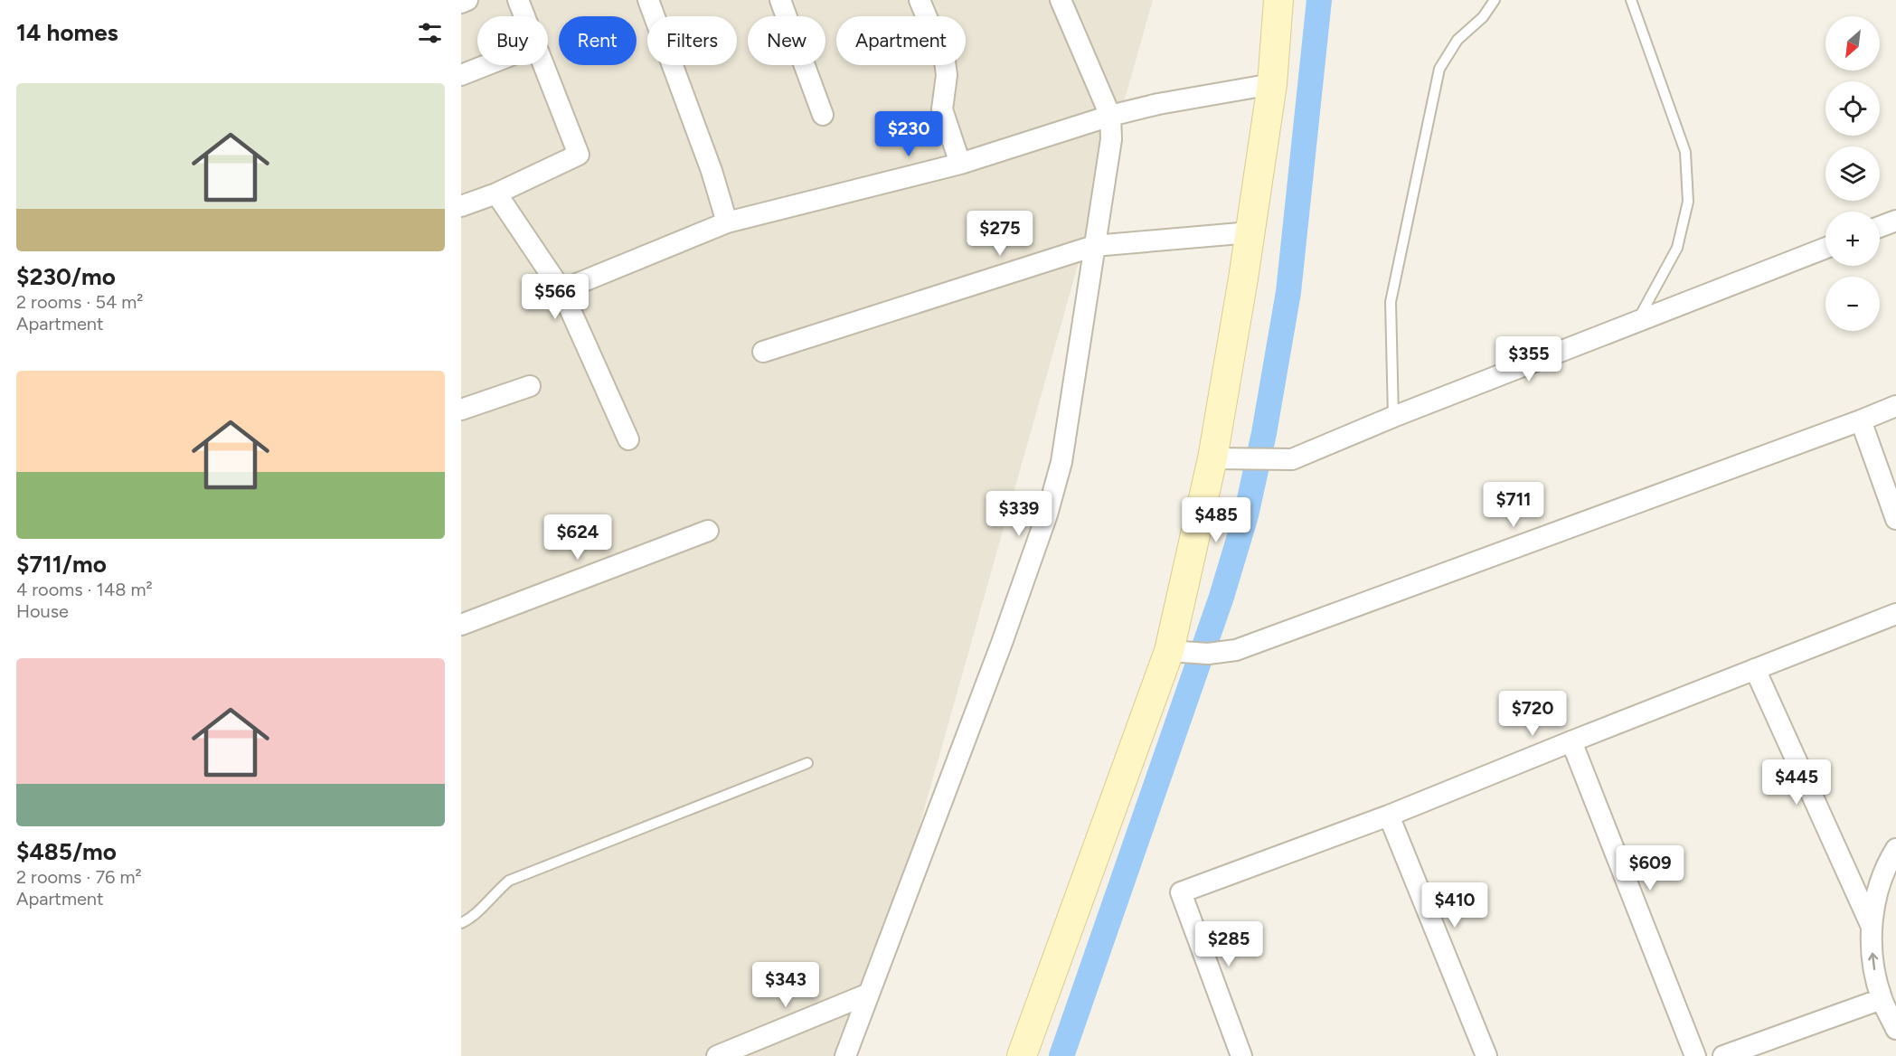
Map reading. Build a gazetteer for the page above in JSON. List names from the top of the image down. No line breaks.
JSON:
{"north":"bottom left","page":{"heading":"14 homes","map_buttons":["+","−"],"chip":["Buy","Rent","Filters","New","Apartment"],"list":[{"name":"$230/mo","note":"2 rooms · 54 m² · Apartment"},{"name":"$711/mo","note":"4 rooms · 148 m² · House"},{"name":"$485/mo","note":"2 rooms · 76 m² · Apartment"}],"price":["$230","$275","$566","$355","$711","$339","$485","$624","$720","$445","$609","$410","$285","$343"]}}
